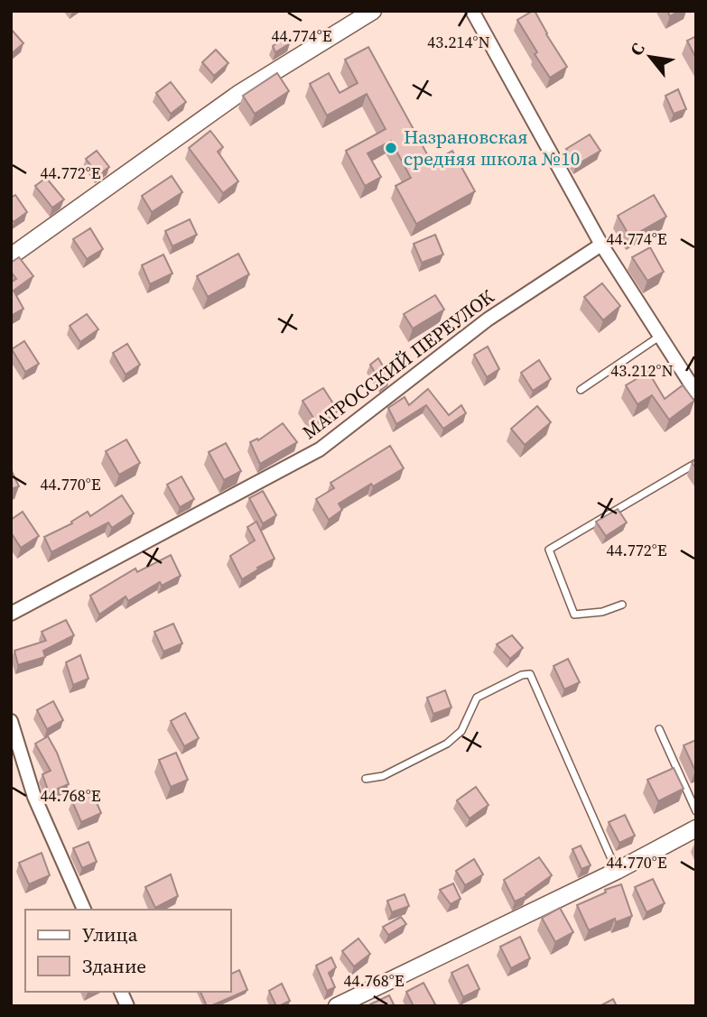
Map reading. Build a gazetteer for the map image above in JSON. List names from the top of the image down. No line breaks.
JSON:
{"streets":{"street":["МАТРОССКИЙ ПЕРЕУЛОК"]},"places":["Назрановская средняя школа №10"],"legend":["Улица","Здание"],"north":"top left","coordinates":["44.774°E","43.214°N","44.772°E","43.212°N","44.770°E","44.768°E"]}
